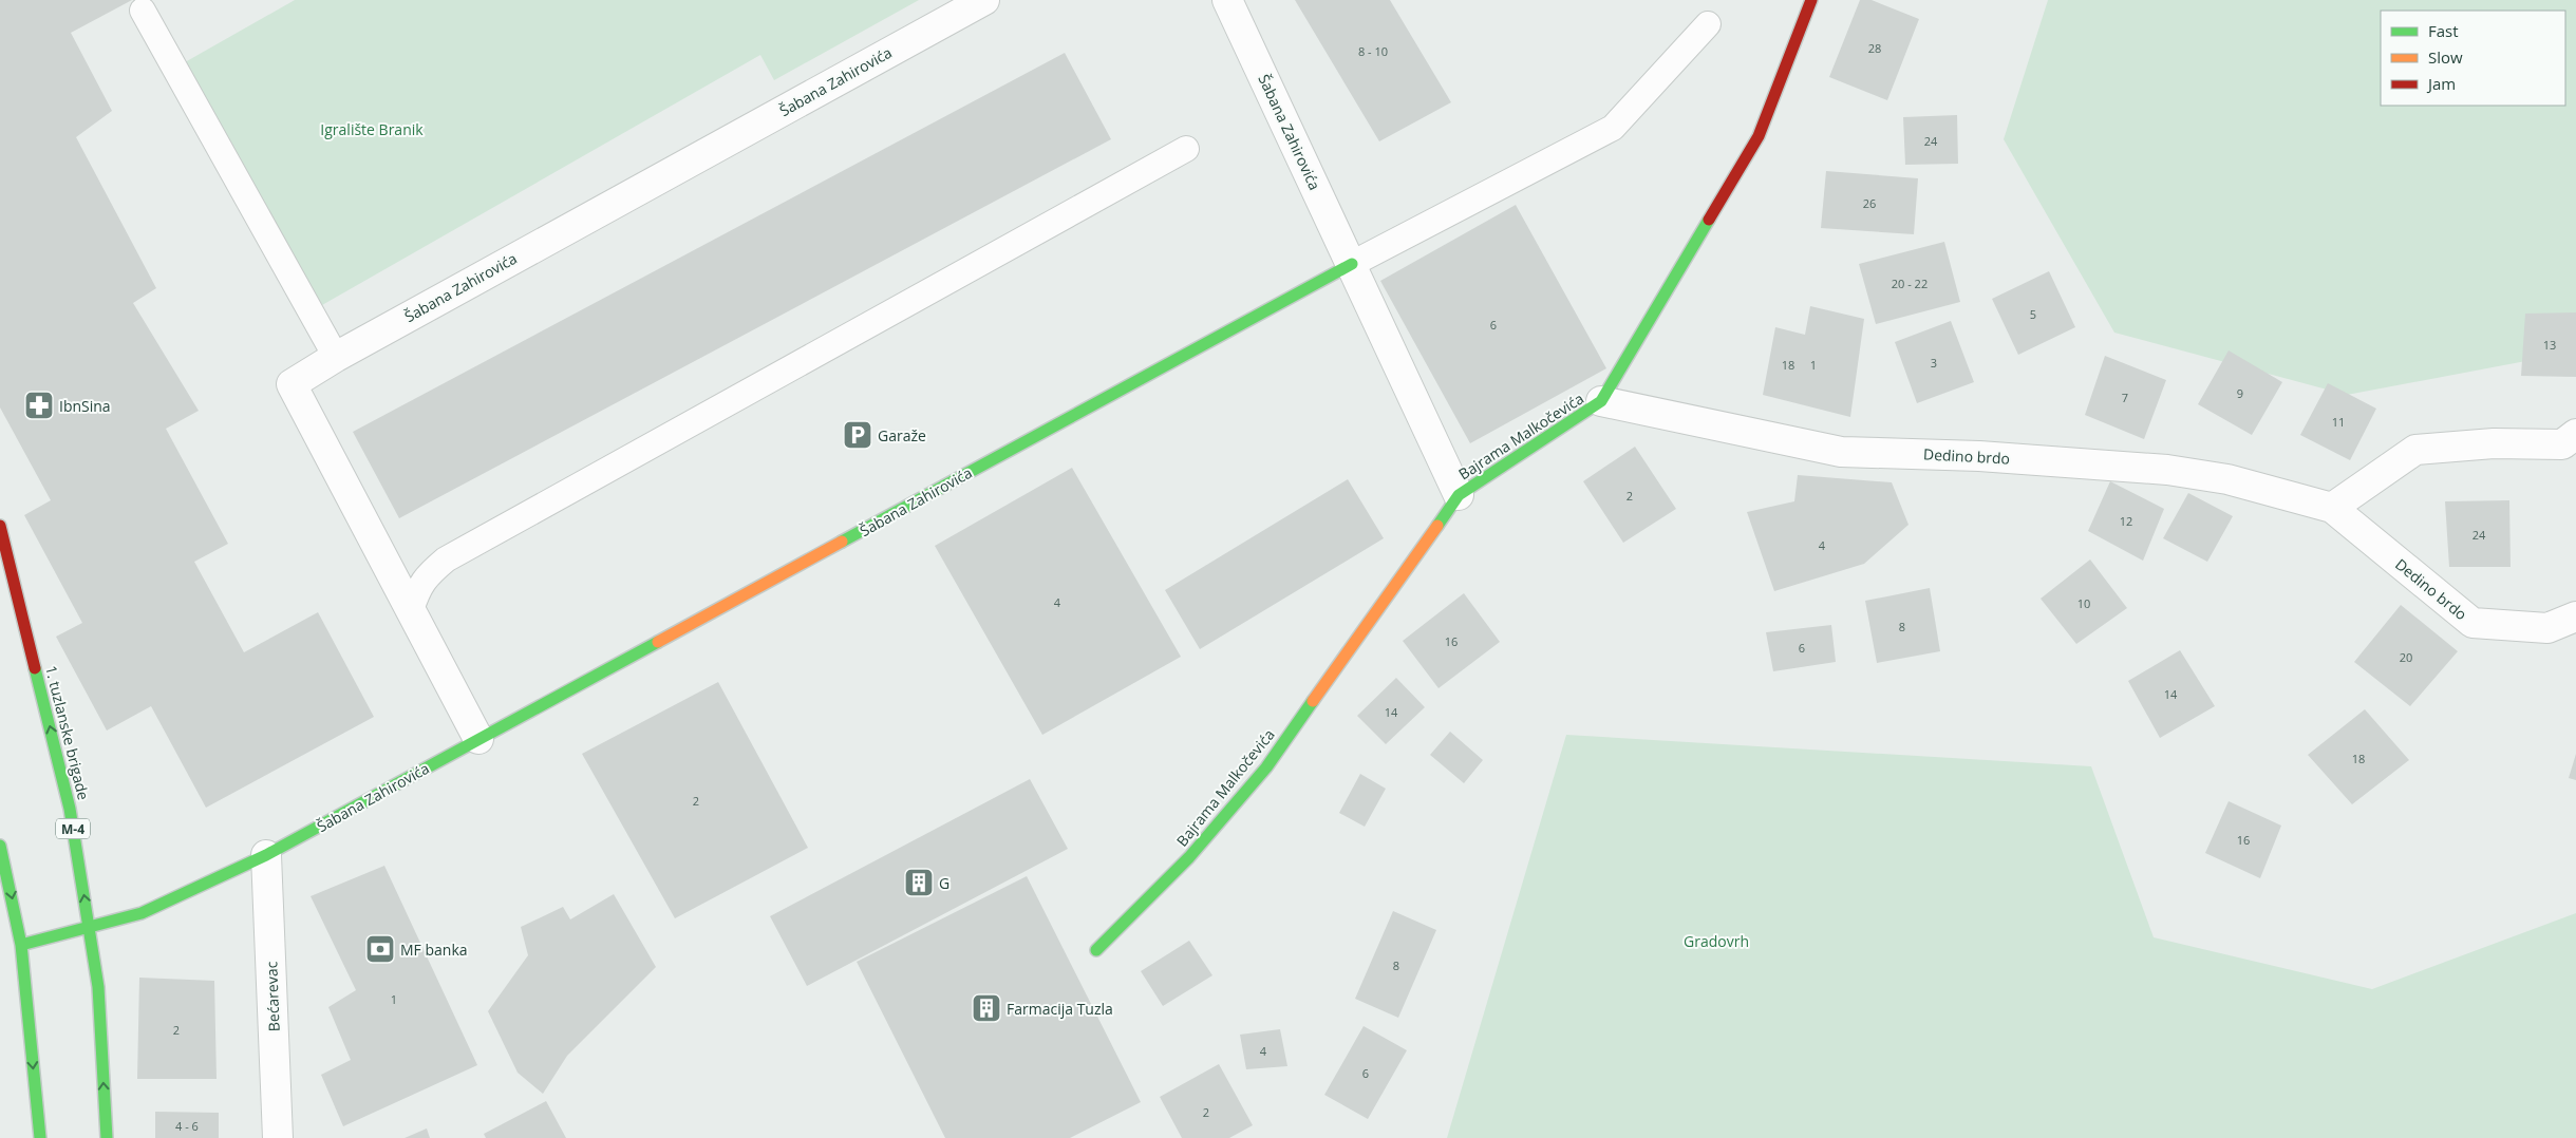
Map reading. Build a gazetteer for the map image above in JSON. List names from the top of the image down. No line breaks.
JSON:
{"streets":{"street":["Šabana Zahirovića","Bajrama Malkočevića","Dedino brdo","1. tuzlanske brigade","M-4","Bećarevac"]},"crossings":[["Šabana Zahirovića","Bajrama Malkočevića"],["Šabana Zahirovića","1. tuzlanske brigade"],["Šabana Zahirovića","Bećarevac"],["Bajrama Malkočevića","Dedino brdo"]],"parks":["Igralište Branik","Gradovrh"],"places":{"pharmacy":["IbnSina"],"parking":["Garaže"],"building":["G","Farmacija Tuzla"],"bank":["MF banka"]},"house_numbers":["28","8 - 10","24","26","20 - 22","5","6","13","3","18","1","9","7","11","2","12","24","4","4","10","8","16","6","20","14","14","18","2","16","8","1","2","4","6","2","4 - 6"],"legend":["Fast","Slow","Jam"]}
